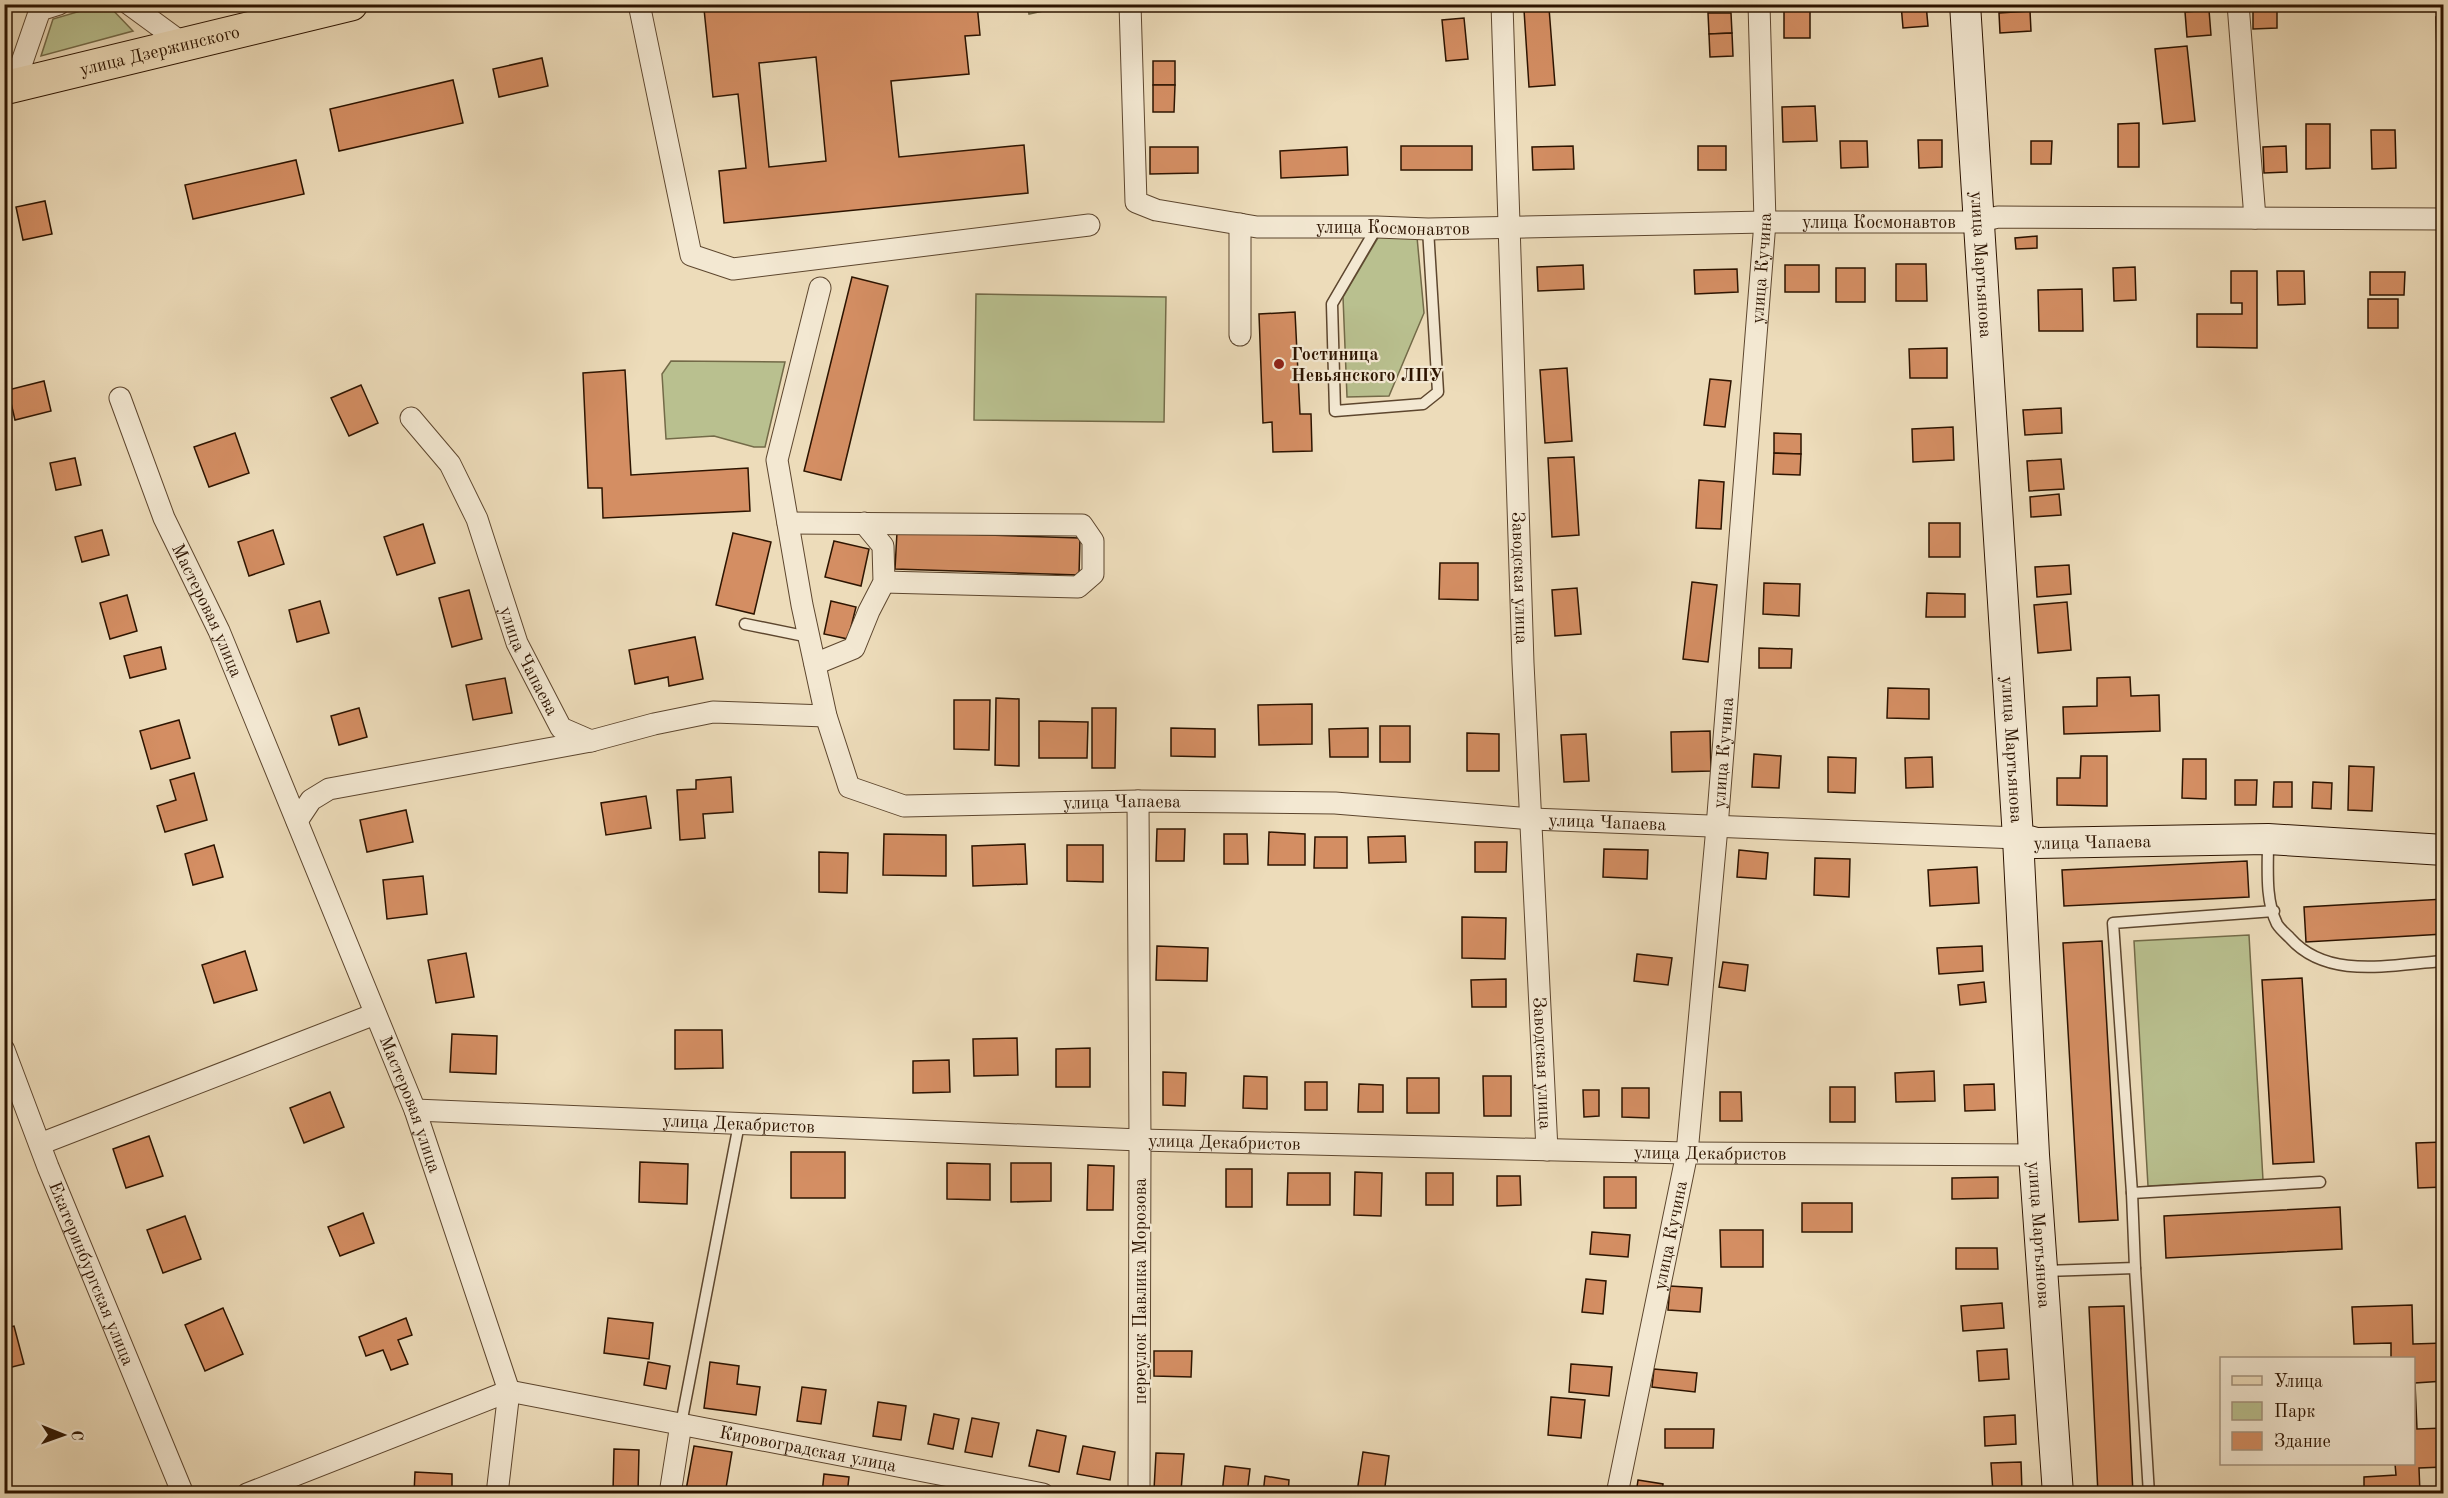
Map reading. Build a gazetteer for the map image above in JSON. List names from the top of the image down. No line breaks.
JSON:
{"streets":{"main road":["улица Дзержинского","улица Мартьянова","улица Чапаева"],"street":["улица Космонавтов","улица Кучина","Заводская улица","Мастеровая улица","улица Декабристов","Екатеринбургская улица","переулок Павлика Морозова","Кировоградская улица"]},"crossings":[["улица Космонавтов","улица Мартьянова"],["улица Космонавтов","улица Кучина"],["улица Космонавтов","Заводская улица"],["улица Мартьянова","улица Чапаева"],["улица Мартьянова","улица Декабристов"],["улица Кучина","улица Чапаева"],["улица Кучина","улица Декабристов"],["Заводская улица","улица Чапаева"],["Заводская улица","улица Декабристов"],["Мастеровая улица","улица Декабристов"],["Мастеровая улица","Кировоградская улица"],["улица Чапаева","переулок Павлика Морозова"],["улица Декабристов","переулок Павлика Морозова"]],"places":["Гостиница Невьянского ЛПУ"],"legend":["Улица","Парк","Здание"],"north":"right"}
